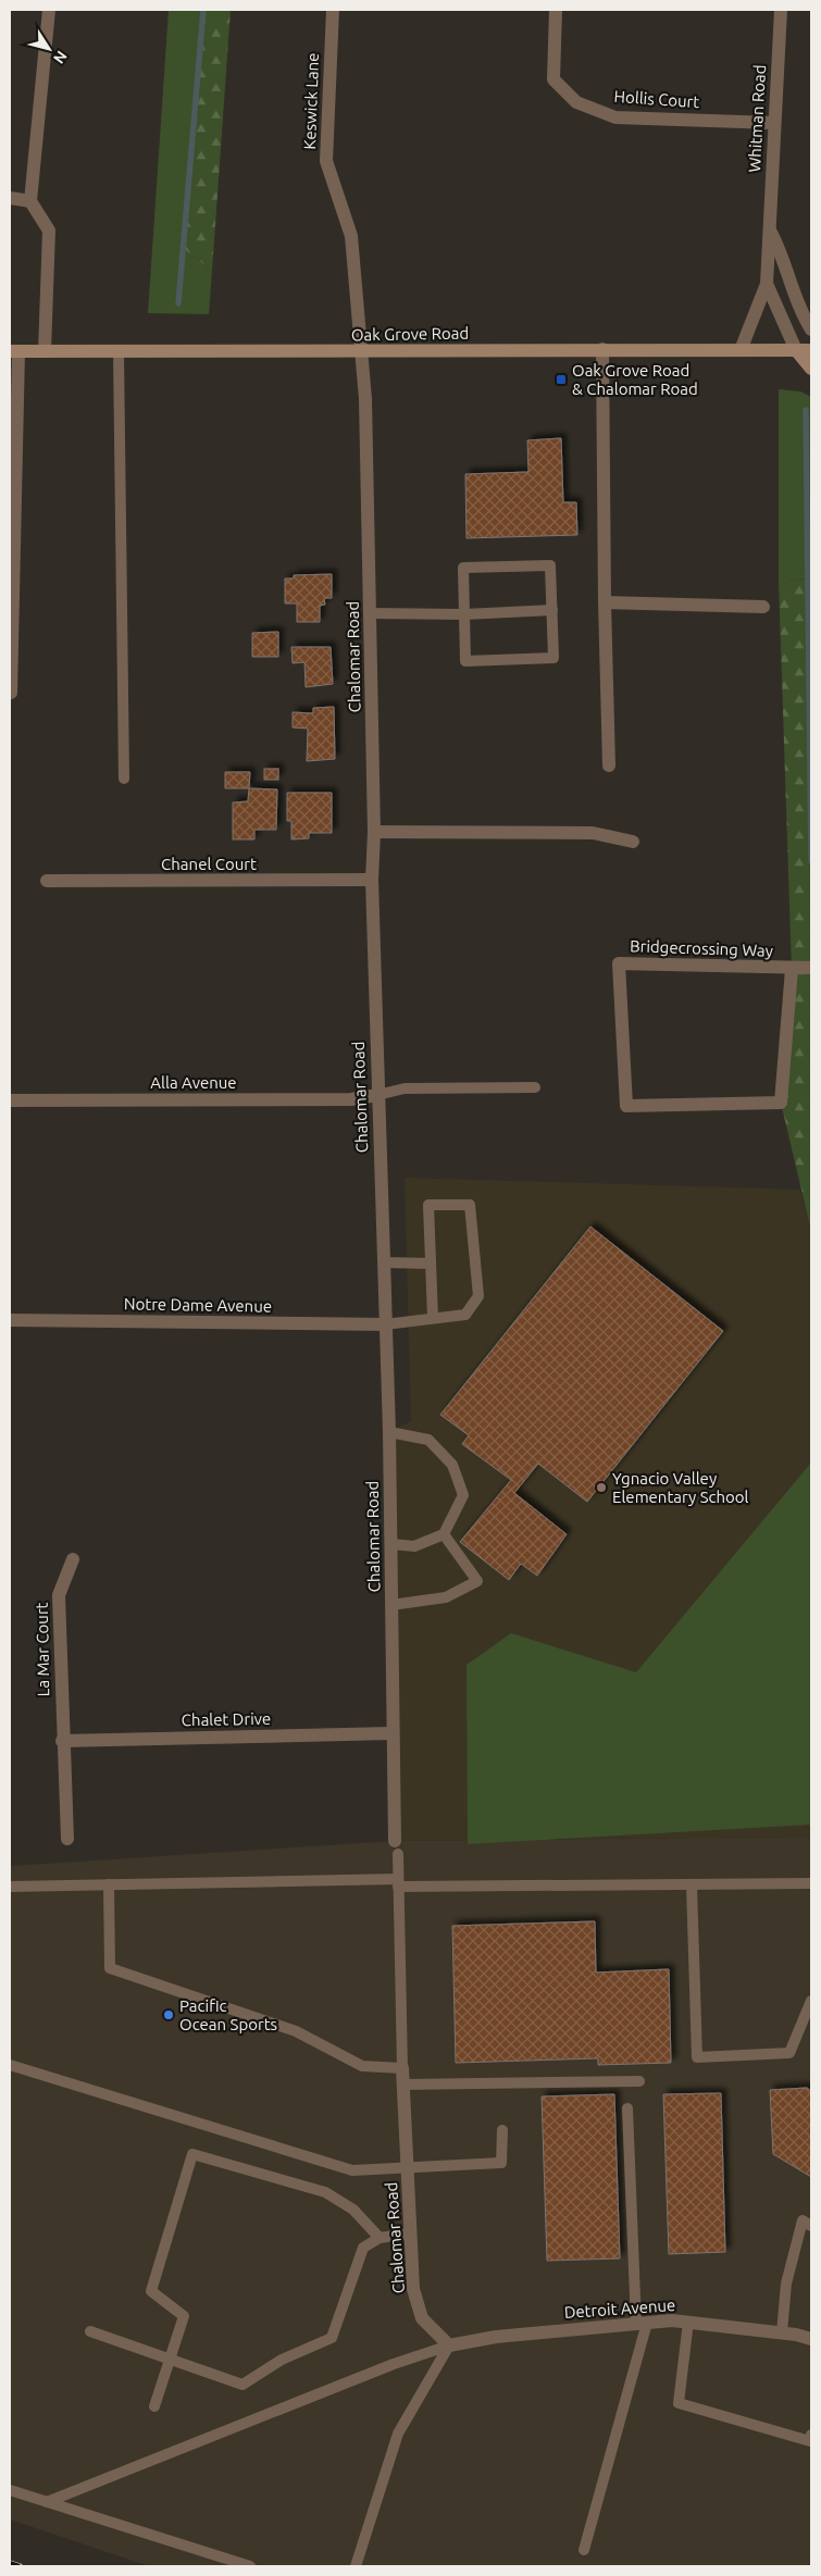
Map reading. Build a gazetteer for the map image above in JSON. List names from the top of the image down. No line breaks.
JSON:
{"streets":{"main road":["Whitman Road","Oak Grove Road"],"street":["Hollis Court","Keswick Lane","Chalomar Road","Chanel Court","Bridgecrossing Way","Alla Avenue","Notre Dame Avenue","La Mar Court","Chalet Drive","Detroit Avenue"]},"crossings":[["Hollis Court","Whitman Road"],["Keswick Lane","Oak Grove Road"],["Keswick Lane","Chalomar Road"],["Whitman Road","Oak Grove Road"],["Oak Grove Road","Chalomar Road"],["Chalomar Road","Chanel Court"],["Chalomar Road","Alla Avenue"],["Chalomar Road","Notre Dame Avenue"],["Chalomar Road","Chalet Drive"],["Chalomar Road","Detroit Avenue"],["La Mar Court","Chalet Drive"]],"places":{"transit":["Oak Grove Road & Chalomar Road"],"other":["Ygnacio Valley Elementary School","Pacific Ocean Sports"]},"north":"bottom right"}
